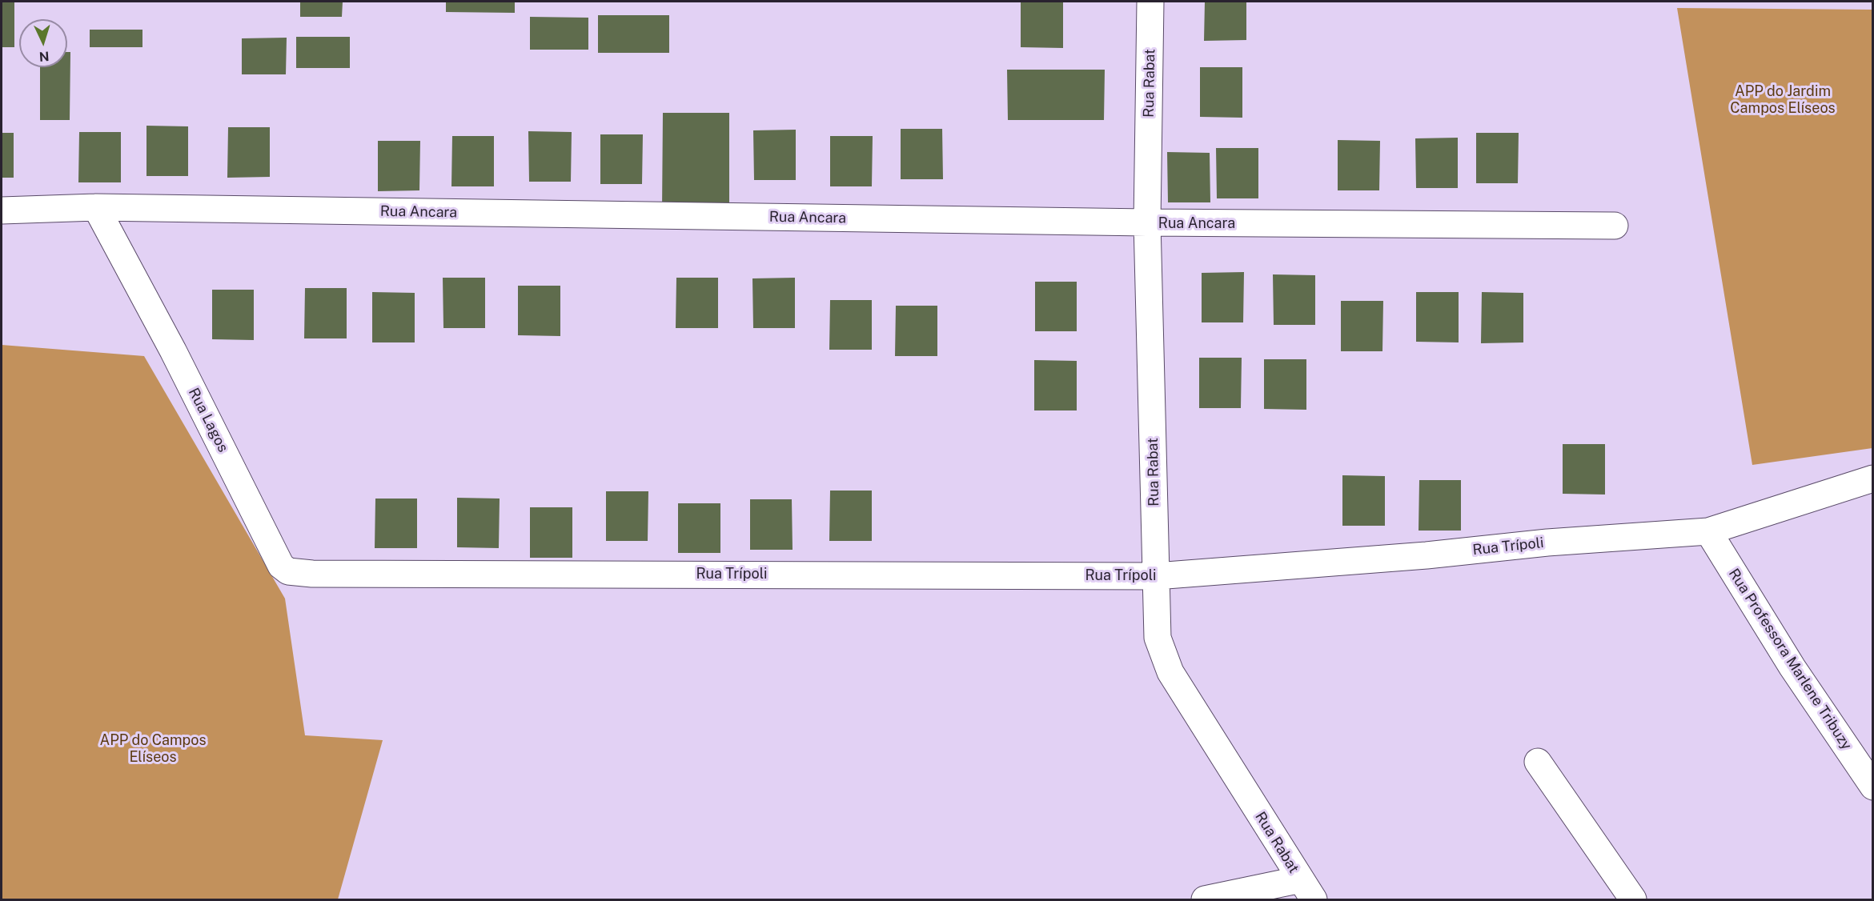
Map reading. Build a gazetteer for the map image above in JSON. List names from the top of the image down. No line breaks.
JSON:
{"streets":{"street":["Rua Rabat","Rua Ancara","Rua Lagos","Rua Trípoli","Rua Professora Marlene Tribuzy"]},"crossings":[["Rua Rabat","Rua Ancara"],["Rua Rabat","Rua Trípoli"],["Rua Ancara","Rua Lagos"],["Rua Lagos","Rua Trípoli"],["Rua Trípoli","Rua Professora Marlene Tribuzy"]],"parks":["APP do Jardim Campos Elíseos","APP do Campos Elíseos"],"north":"bottom"}
